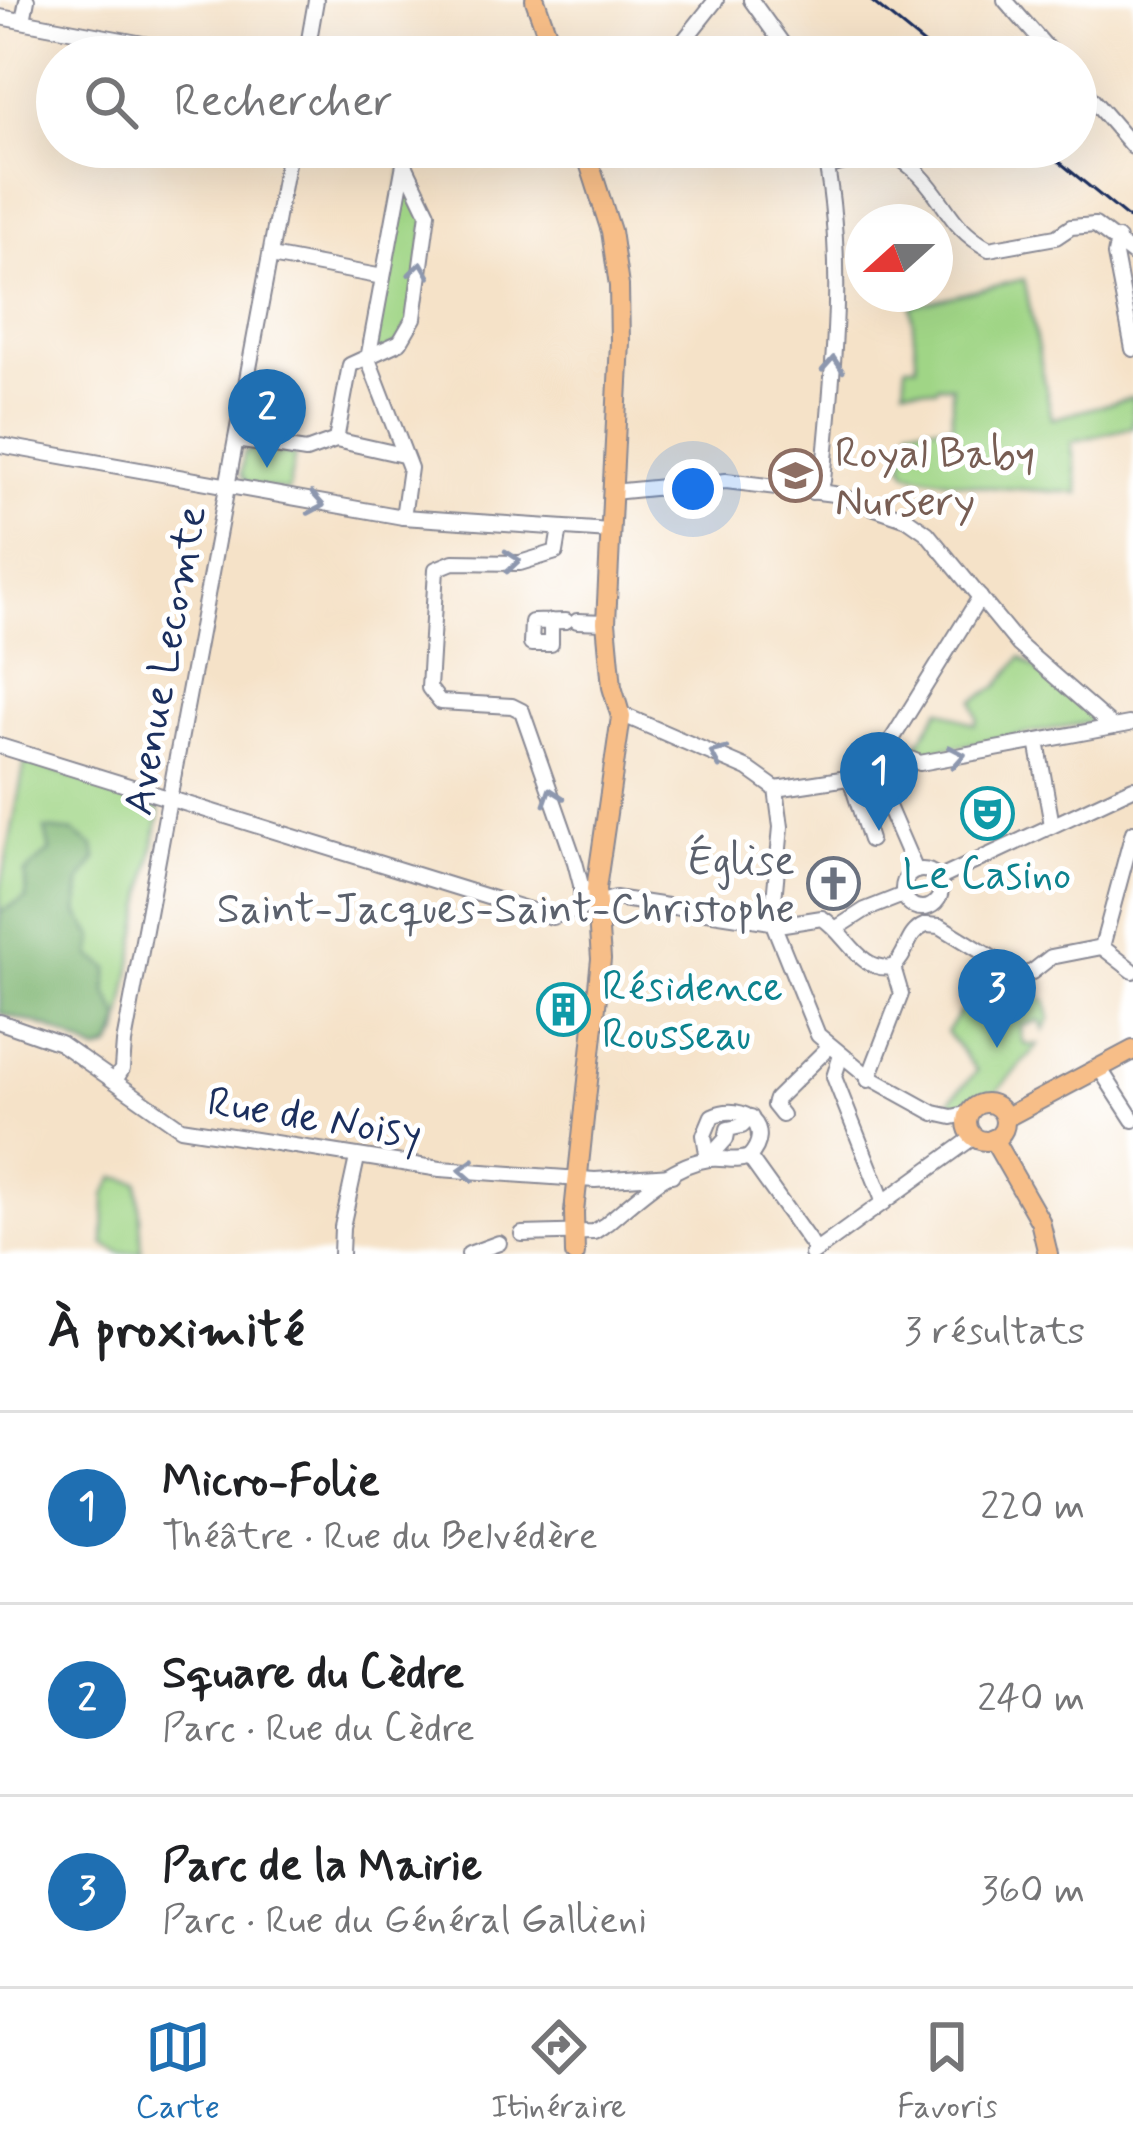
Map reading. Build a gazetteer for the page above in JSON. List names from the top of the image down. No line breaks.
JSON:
{"streets":{"street":["Avenue Lecomte","Rue de Noisy"]},"crossings":[["Avenue Lecomte","Rue de Noisy"]],"places":{"school or university":["Royal Baby Nursery"],"theatre":["Le Casino"],"church":["Église Saint-Jacques-Saint-Christophe"],"building":["Résidence Rousseau"]},"north":"left","page":{"search":"Rechercher","pins":["2","1","3"],"heading":["À proximité","3 résultats"],"list":[{"mark":"1","name":"Micro-Folie","note":"Théâtre · Rue du Belvédère","value":"220 m"},{"mark":"2","name":"Square du Cèdre","note":"Parc · Rue du Cèdre","value":"240 m"},{"mark":"3","name":"Parc de la Mairie","note":"Parc · Rue du Général Gallieni","value":"360 m"}],"nav":["Carte","Itinéraire","Favoris"]}}
